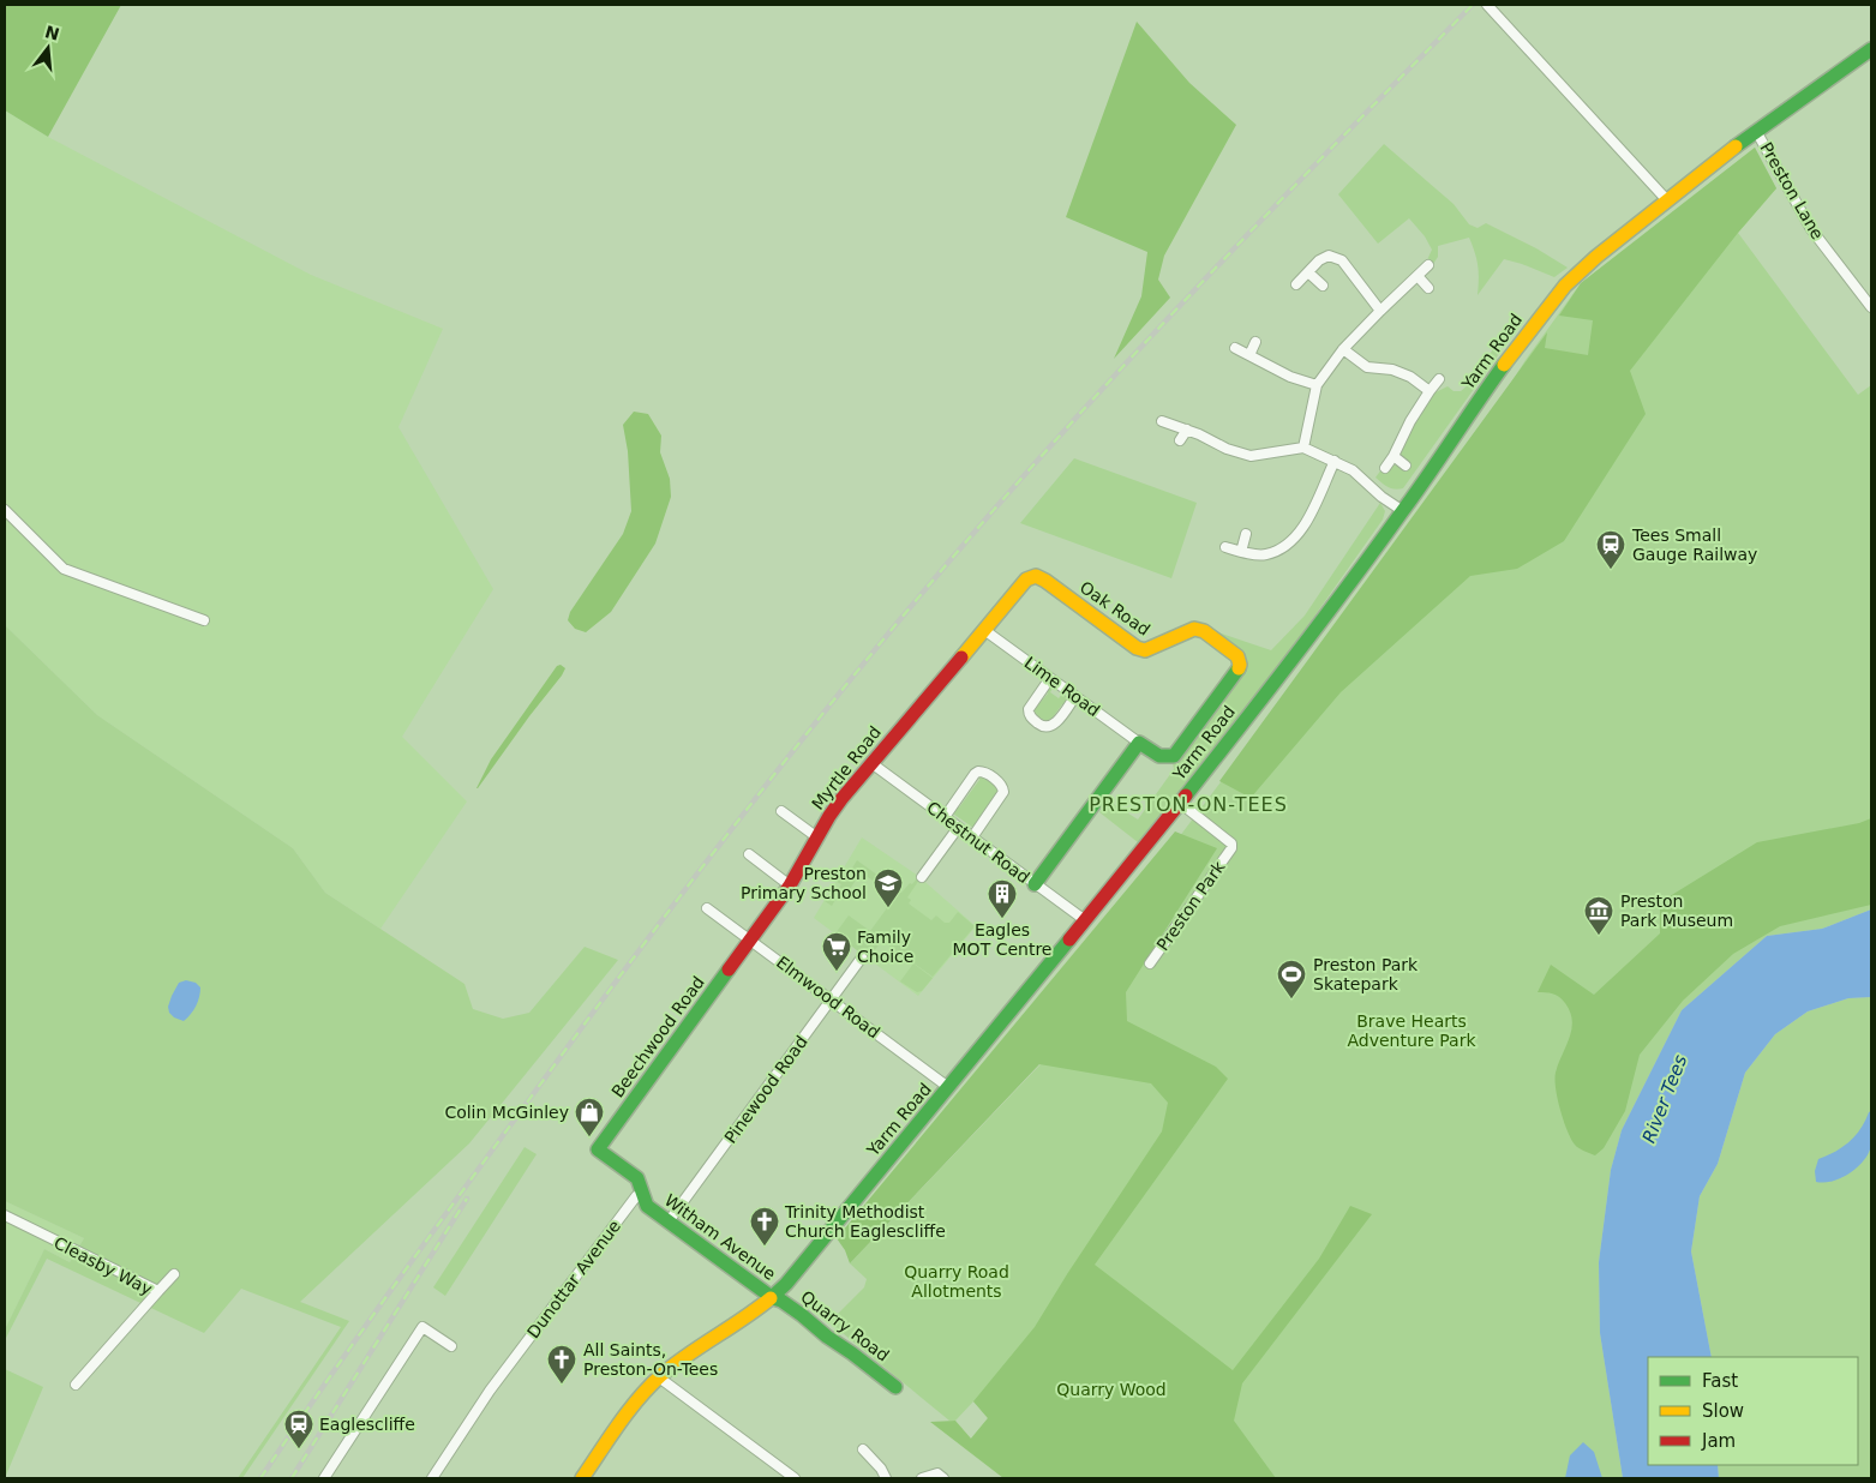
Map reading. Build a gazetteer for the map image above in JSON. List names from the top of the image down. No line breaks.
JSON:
{"streets":{"main road":["Yarm Road","Oak Road","Myrtle Road","Beechwood Road","Witham Avenue","Quarry Road"],"street":["Preston Lane","Lime Road","Chestnut Road","Preston Park","Elmwood Road","Pinewood Road","Cleasby Way","Dunottar Avenue"]},"crossings":[["Preston Lane","Yarm Road"],["Yarm Road","Chestnut Road"],["Yarm Road","Preston Park"],["Yarm Road","Elmwood Road"],["Yarm Road","Witham Avenue"],["Yarm Road","Quarry Road"],["Oak Road","Lime Road"],["Oak Road","Myrtle Road"],["Lime Road","Myrtle Road"],["Myrtle Road","Chestnut Road"],["Myrtle Road","Elmwood Road"],["Myrtle Road","Beechwood Road"],["Elmwood Road","Beechwood Road"],["Elmwood Road","Pinewood Road"],["Beechwood Road","Witham Avenue"],["Pinewood Road","Witham Avenue"],["Witham Avenue","Dunottar Avenue"],["Witham Avenue","Quarry Road"]],"districts":["PRESTON-ON-TEES"],"water":["River Tees"],"parks":["Brave Hearts Adventure Park","Quarry Road Allotments","Quarry Wood"],"places":{"station":["Tees Small Gauge Railway","Eaglescliffe"],"school or university":["Preston Primary School"],"building":["Eagles MOT Centre"],"museum":["Preston Park Museum"],"supermarket":["Family Choice"],"sports":["Preston Park Skatepark"],"shop":["Colin McGinley"],"church":["Trinity Methodist Church Eaglescliffe","All Saints, Preston-On-Tees"]},"legend":["Fast","Slow","Jam"],"north":"top"}
